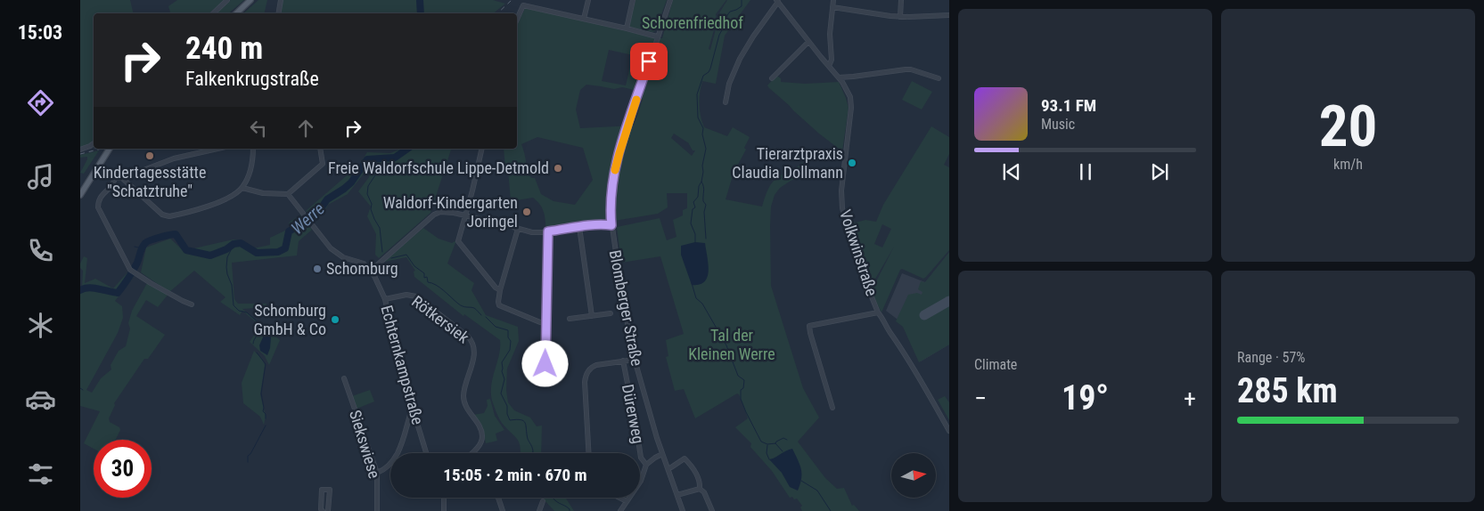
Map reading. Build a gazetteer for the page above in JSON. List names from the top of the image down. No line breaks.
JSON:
{"streets":{"street":["Volkwinstraße","Blomberger Straße","Rötkersiek","Echternkampstraße","Dürerweg","Siekswiese"]},"crossings":[["Rötkersiek","Echternkampstraße"]],"water":["Werre"],"parks":["Schorenfriedhof","Tal der Kleinen Werre"],"places":["Kindertagesstätte \"Schatztruhe\"","Tierarztpraxis Claudia Dollmann","Freie Waldorfschule Lippe-Detmold","Waldorf-Kindergarten Joringel","Schomburg","Schomburg GmbH & Co"],"north":"right","page":{"tabs":"15:03","tile":[["20","km/h"],"Climate",["Range · 57%","285 km"]],"turn":["240 m","Falkenkrugstraße"],"song":["93.1 FM","Music"],"heat":["−","19°","+"],"limit":"30","trip":"15:05 · 2 min · 670 m"}}
